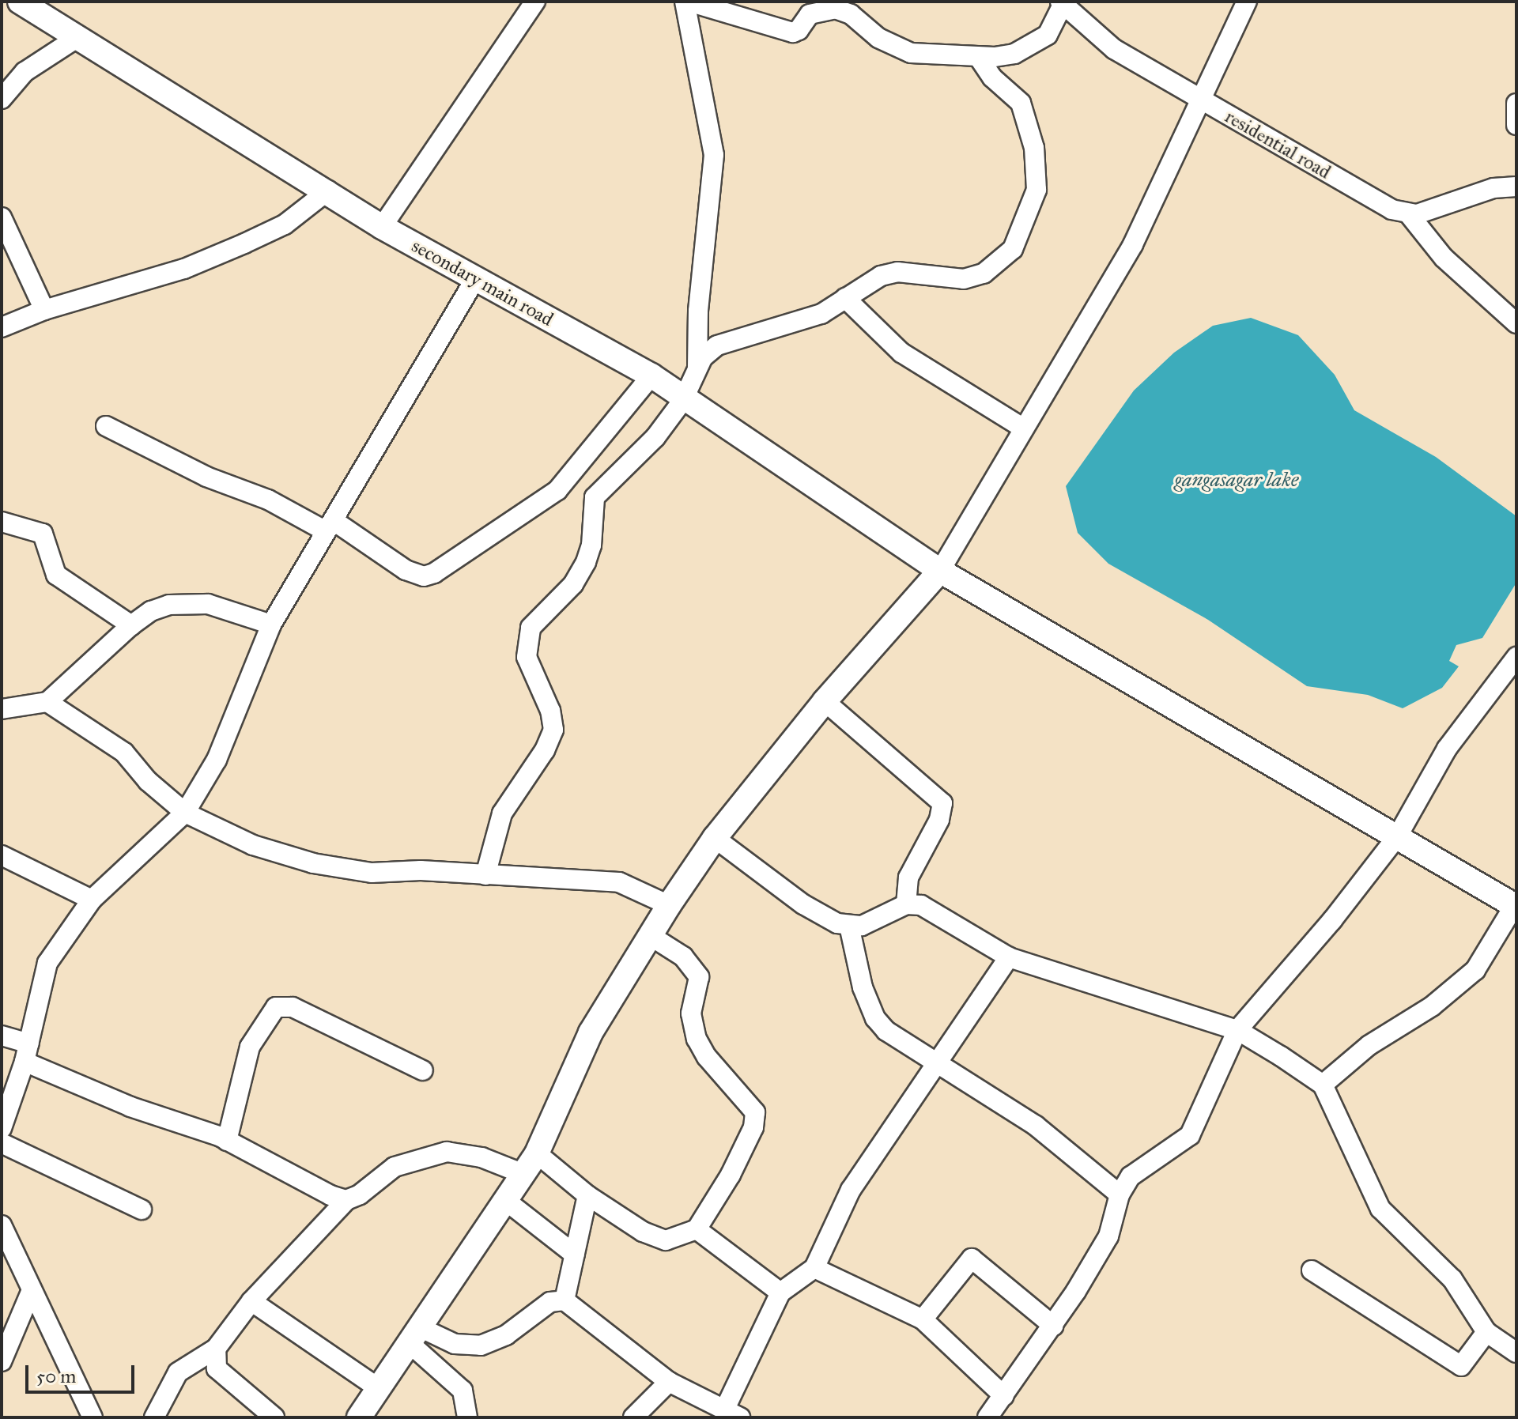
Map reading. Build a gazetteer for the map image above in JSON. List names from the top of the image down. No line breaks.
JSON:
{"streets":{"main road":["secondary main road"],"street":["residential road"]},"water":["gangasagar lake"],"scale_bar":"50 m"}
